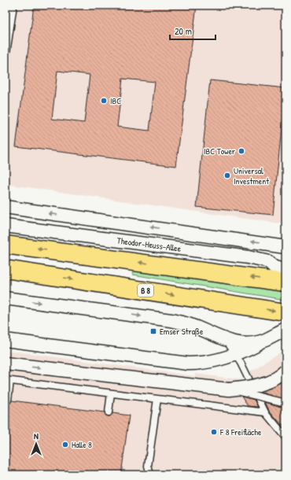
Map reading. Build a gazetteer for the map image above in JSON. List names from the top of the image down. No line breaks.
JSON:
{"streets":{"main road":["B 8"],"street":["Theodor-Heuss-Allee"]},"places":{"other":["IBC","IBC Tower","Universal Investment","F 8 Freifläche","Halle 8"],"transit":["Emser Straße"]},"scale_bar":"20 m","north":"top"}
